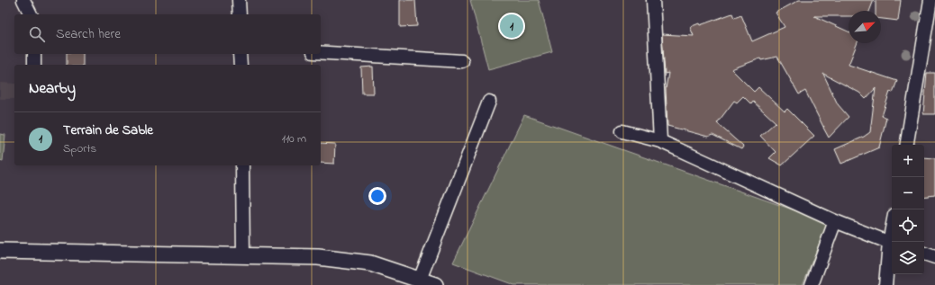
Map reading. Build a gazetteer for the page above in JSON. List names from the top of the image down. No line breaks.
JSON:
{"north":"top right","page":{"pins":"1","search":"Search here","heading":"Nearby","list":[{"mark":"1","name":"Terrain de Sable","note":"Sports","value":"110 m"}],"map_buttons":["+","−"]}}
